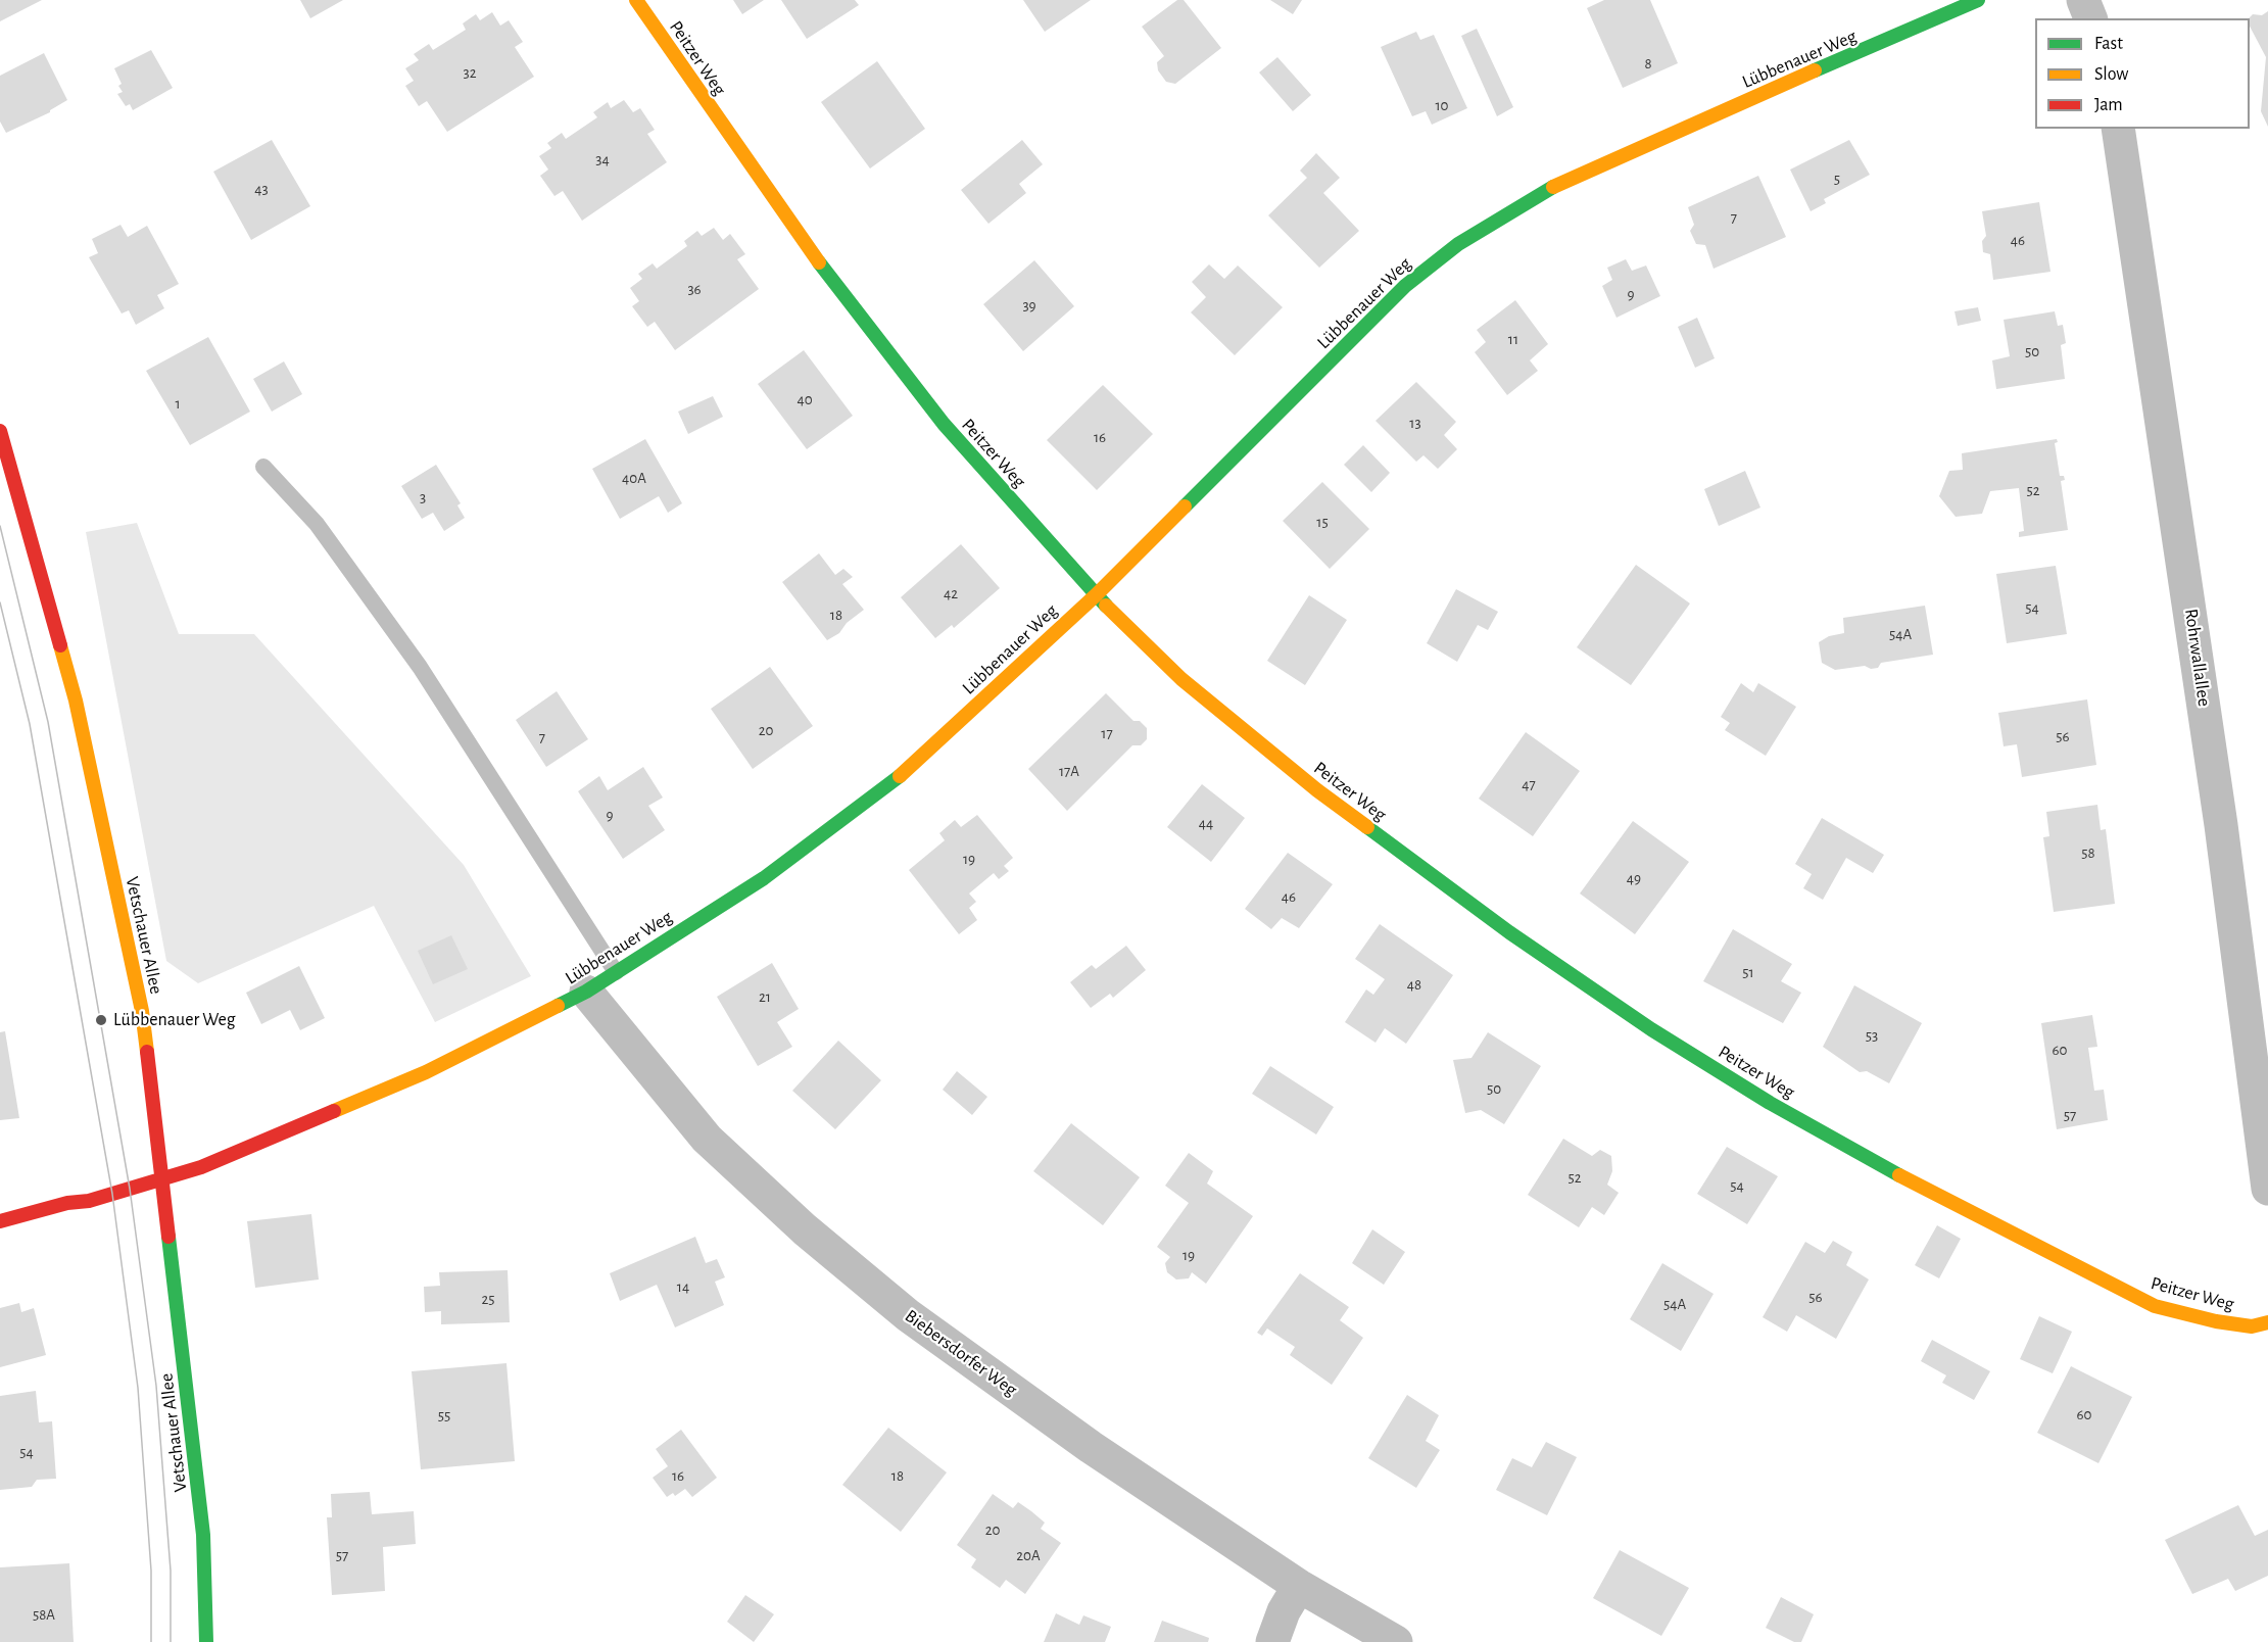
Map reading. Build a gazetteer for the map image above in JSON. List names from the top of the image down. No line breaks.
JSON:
{"streets":{"street":["Peitzer Weg","Lübbenauer Weg","Rohrwallallee","Vetschauer Allee","Biebersdorfer Weg"]},"crossings":[["Peitzer Weg","Lübbenauer Weg"],["Lübbenauer Weg","Vetschauer Allee"],["Lübbenauer Weg","Biebersdorfer Weg"]],"places":["Lübbenauer Weg"],"house_numbers":["8","32","10","34","5","43","7","46","36","9","39","11","50","40","1","13","16","40A","52","3","15","42","54","18","54A","20","17","56","7","17A","47","9","44","58","19","49","46","51","48","21","53","60","50","57","52","54","19","14","56","25","54A","60","55","54","16","18","20","57","20A","58A"],"legend":["Fast","Slow","Jam"]}
